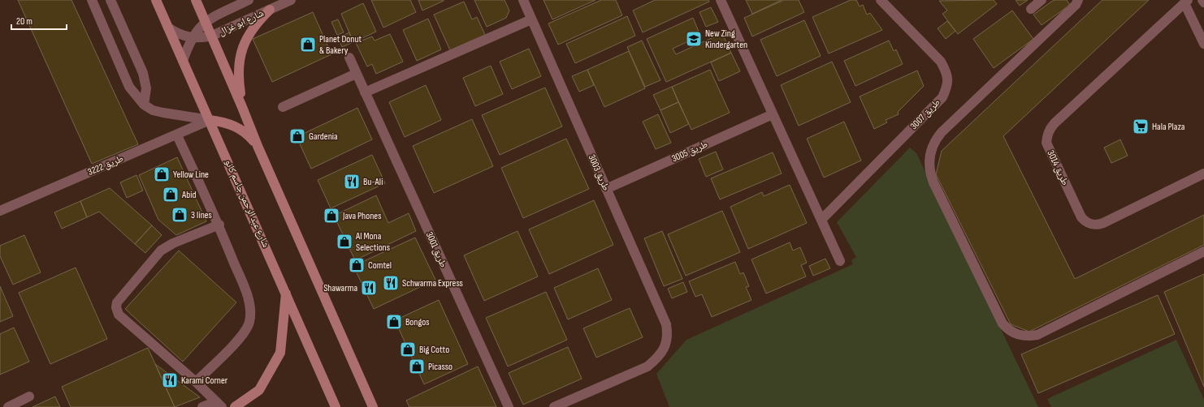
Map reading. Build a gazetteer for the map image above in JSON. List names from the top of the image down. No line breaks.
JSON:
{"streets":{"main road":["شارع عبد الرحمن جاسم كانو"],"street":["شارع ابو غزال","طريق 3007","طريق 3005","طريق 3222","طريق 3014","طريق 3003","طريق 3001"]},"crossings":[["شارع ابو غزال","شارع عبد الرحمن جاسم كانو"],["طريق 3005","طريق 3003"],["طريق 3222","شارع عبد الرحمن جاسم كانو"]],"places":{"school or university":["New Zing Kindergarten"],"shop":["Planet Donut & Bakery","Gardenia","Yellow Line","Abid","3 lines","Java Phones","Al Mona Selections","Comtel","Bongos","Big Cotto","Picasso"],"supermarket":["Hala Plaza"],"restaurant":["Bu-Ali","Schwarma Express","Shawarma","Karami Corner"]},"scale_bar":"20 m"}
